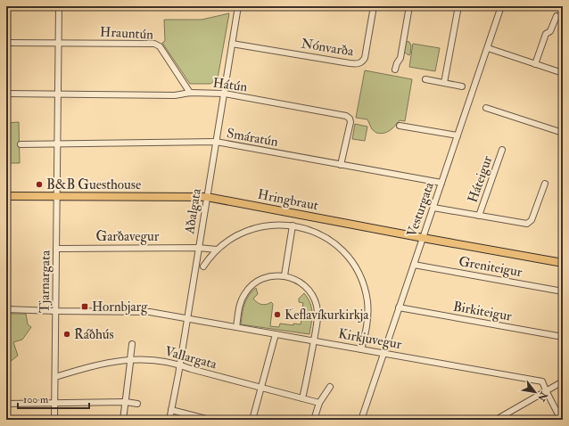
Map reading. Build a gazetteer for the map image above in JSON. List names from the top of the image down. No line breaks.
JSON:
{"streets":{"main road":["Hringbraut"],"street":["Hrauntún","Nónvarða","Hátún","Smáratún","Háteigur","Vesturgata","Aðalgata","Garðavegur","Greniteigur","Tjarnargata","Birkiteigur","Kirkjuvegur","Vallargata"]},"crossings":[["Hrauntún","Hátún"],["Hrauntún","Tjarnargata"],["Nónvarða","Aðalgata"],["Hátún","Smáratún"],["Hátún","Aðalgata"],["Hátún","Tjarnargata"],["Smáratún","Vesturgata"],["Smáratún","Aðalgata"],["Smáratún","Tjarnargata"],["Háteigur","Vesturgata"],["Hringbraut","Vesturgata"],["Hringbraut","Aðalgata"],["Hringbraut","Tjarnargata"],["Vesturgata","Greniteigur"],["Vesturgata","Birkiteigur"],["Vesturgata","Kirkjuvegur"],["Aðalgata","Garðavegur"],["Aðalgata","Kirkjuvegur"],["Aðalgata","Vallargata"],["Garðavegur","Tjarnargata"],["Tjarnargata","Kirkjuvegur"],["Tjarnargata","Vallargata"]],"places":{"other":["B&B Guesthouse","Keflavíkurkirkja","Ráðhús"],"transit":["Hornbjarg"]},"scale_bar":"100 m","north":"bottom right"}
